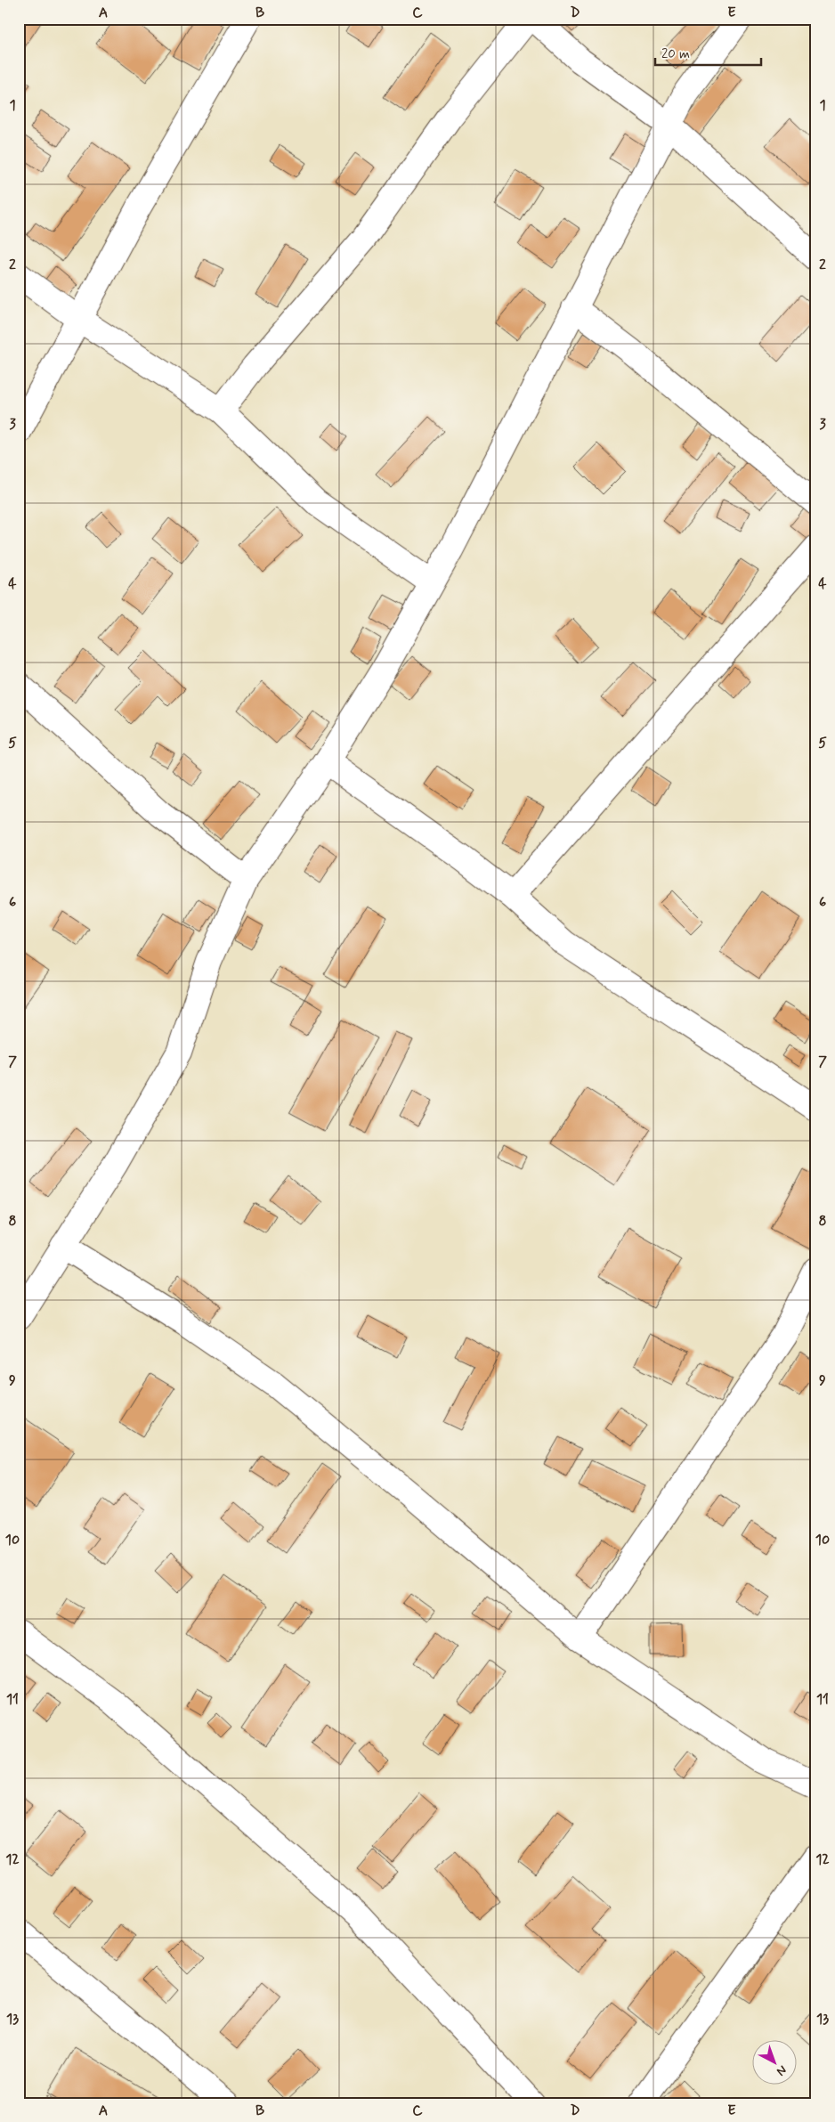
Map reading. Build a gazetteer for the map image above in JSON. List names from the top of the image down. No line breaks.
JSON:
{"scale_bar":"20 m","north":"bottom right","grid":{"columns":["A","B","C","D","E"],"rows":["1","2","3","4","5","6","7","8","9","10","11","12","13"]}}
